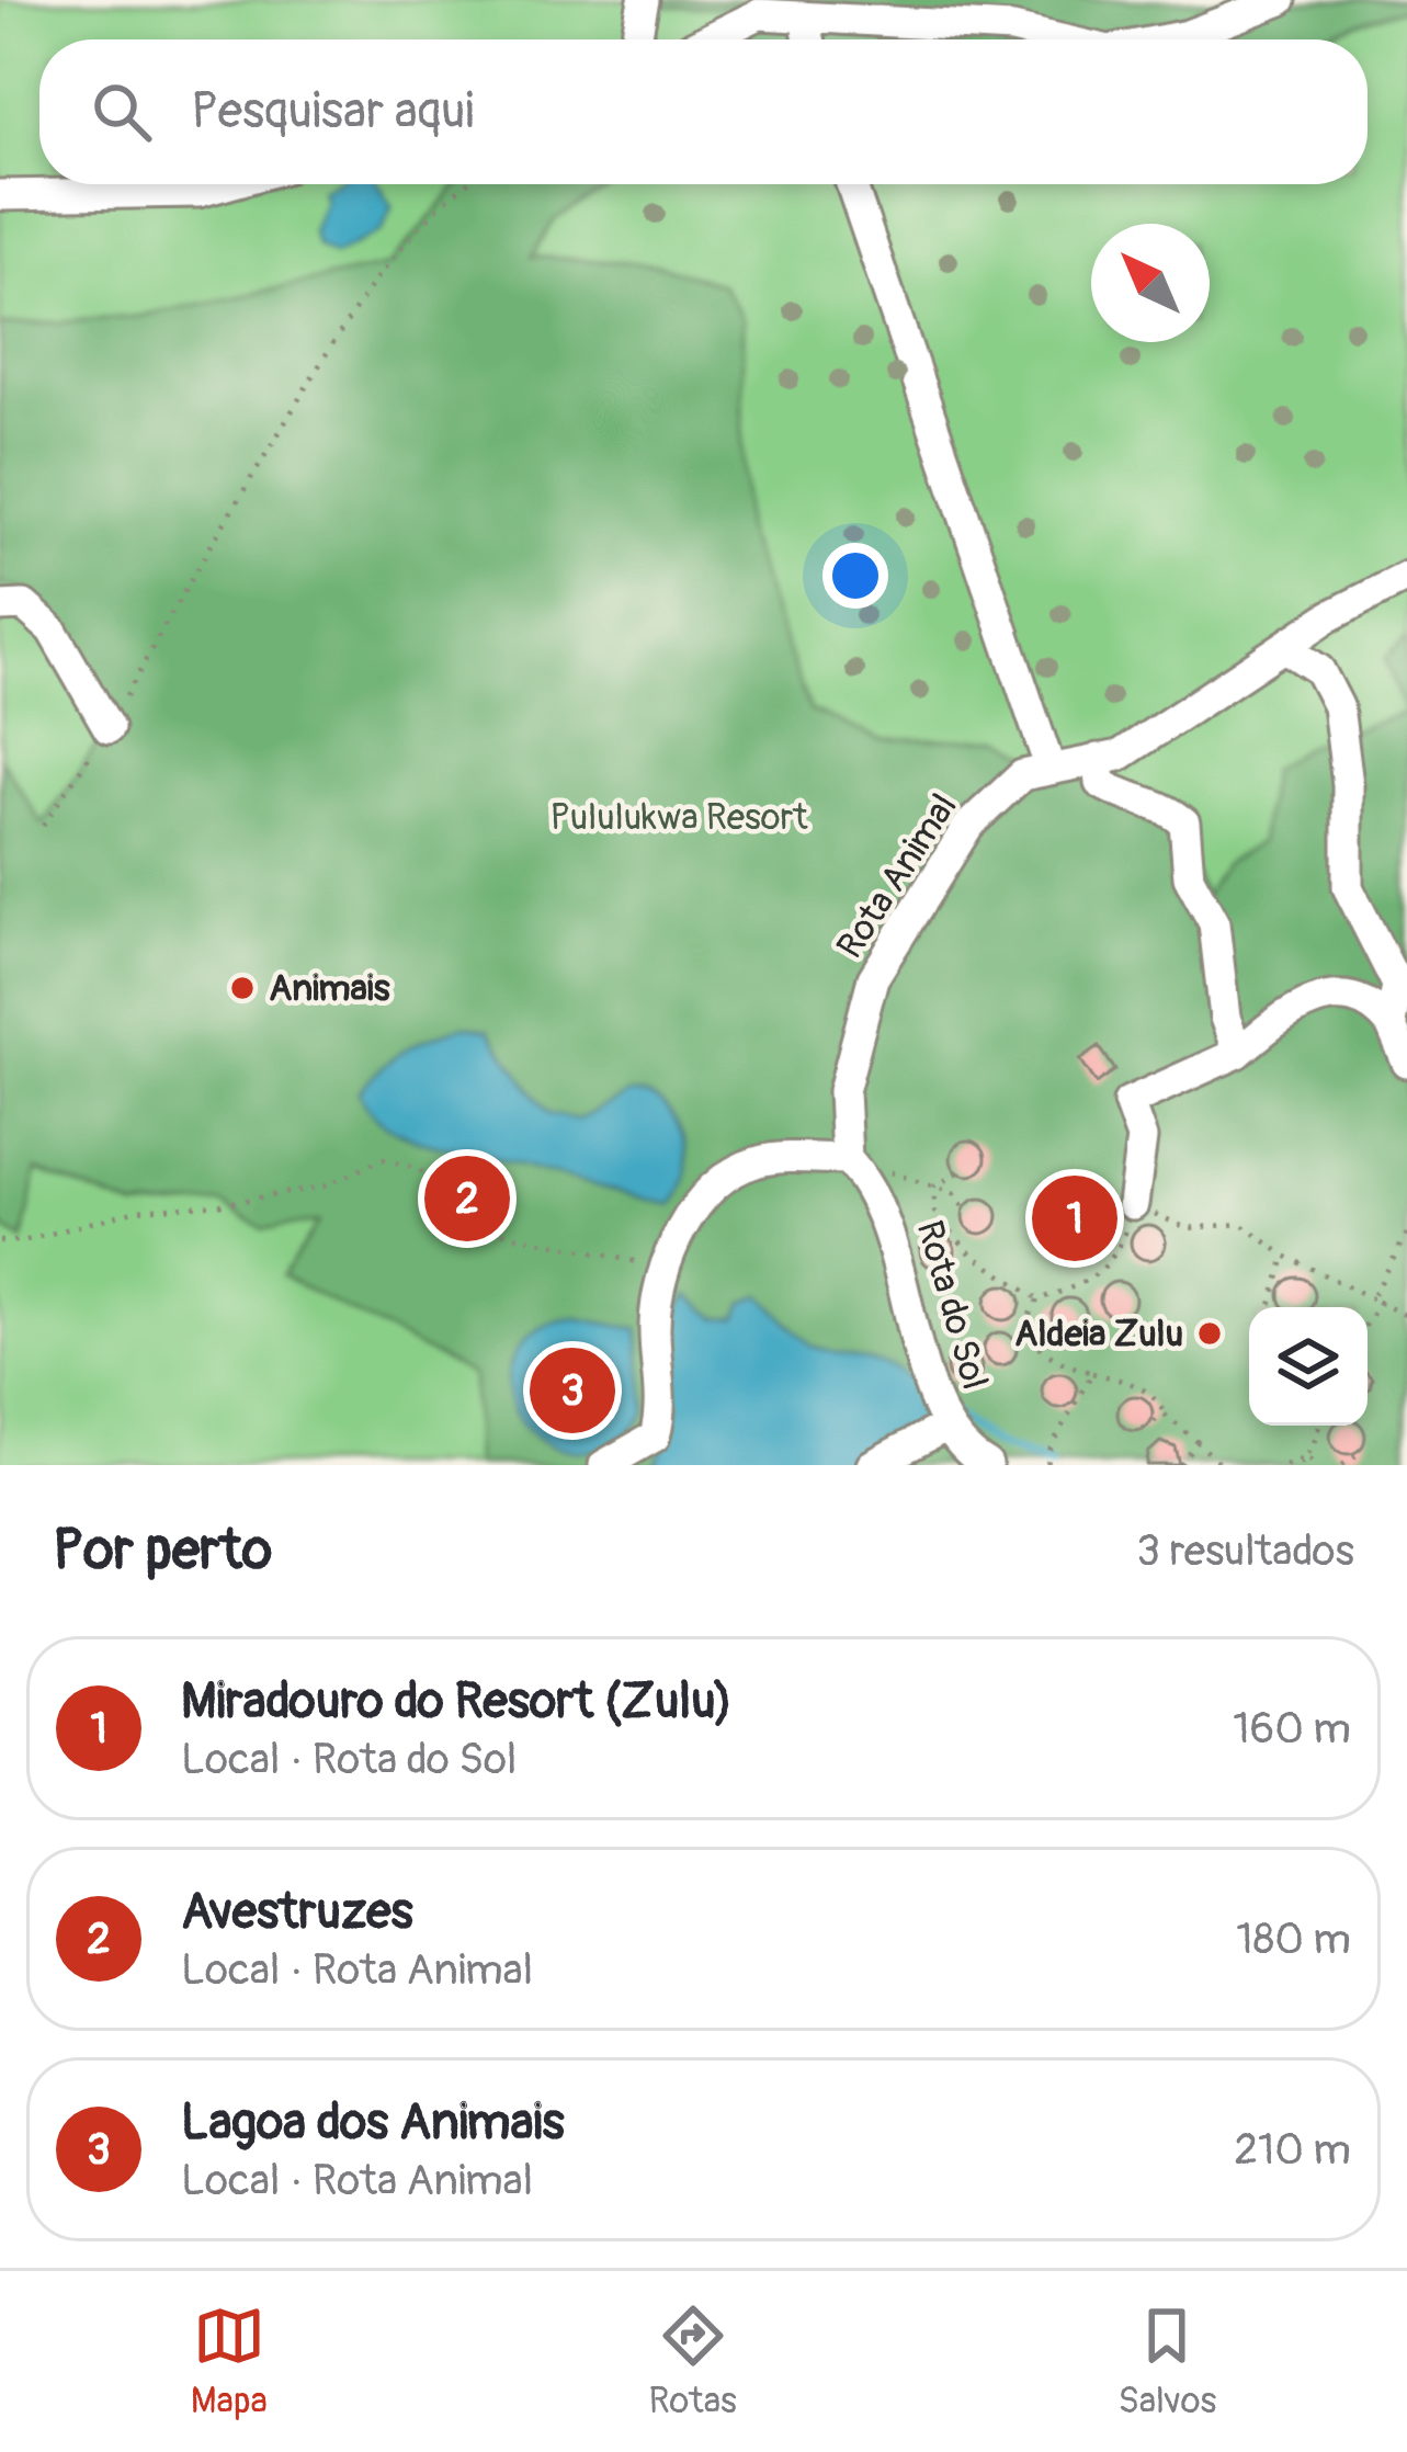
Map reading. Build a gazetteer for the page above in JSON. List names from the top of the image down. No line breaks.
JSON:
{"streets":{"street":["Rota Animal","Rota do Sol"]},"crossings":[["Rota Animal","Rota do Sol"]],"parks":["Pululukwa Resort"],"places":["Animais","Aldeia Zulu"],"north":"top left","page":{"search":"Pesquisar aqui","pins":["2","1","3"],"heading":["Por perto","3 resultados"],"list":[{"mark":"1","name":"Miradouro do Resort (Zulu)","note":"Local · Rota do Sol","value":"160 m"},{"mark":"2","name":"Avestruzes","note":"Local · Rota Animal","value":"180 m"},{"mark":"3","name":"Lagoa dos Animais","note":"Local · Rota Animal","value":"210 m"}],"nav":["Mapa","Rotas","Salvos"]}}
